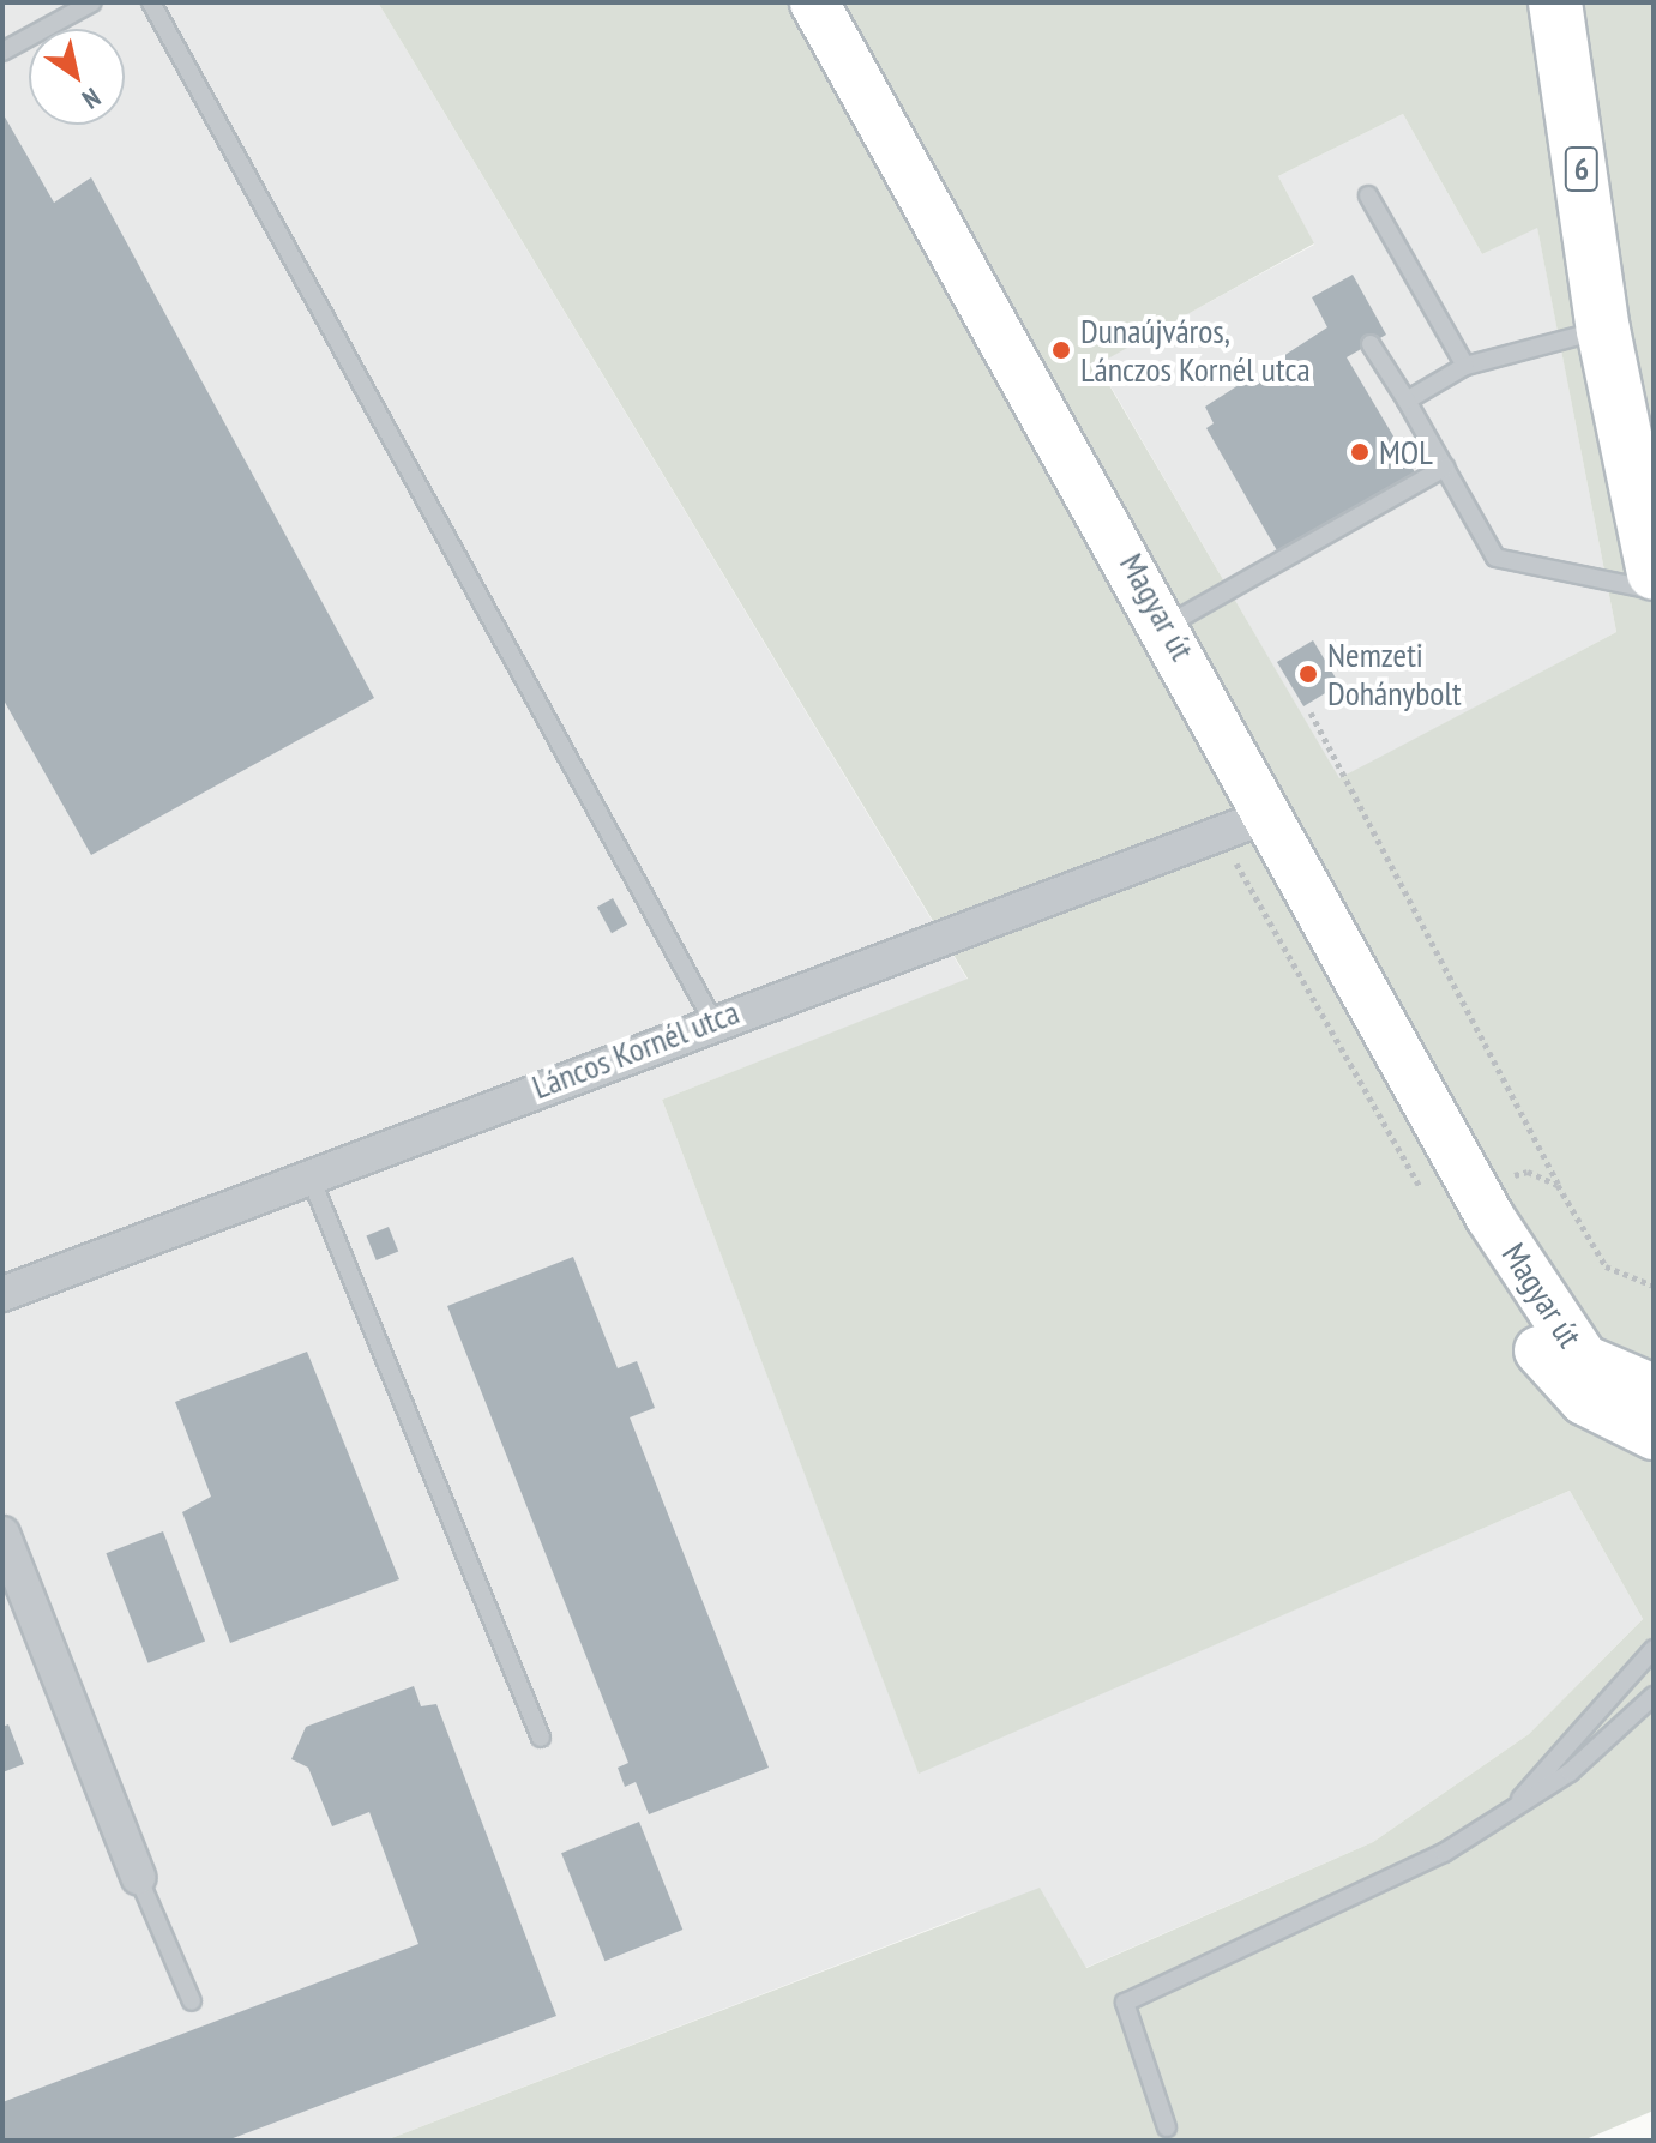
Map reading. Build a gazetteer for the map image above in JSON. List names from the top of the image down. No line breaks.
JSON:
{"streets":{"main road":["6"],"street":["Magyar út","Láncos Kornél utca"]},"crossings":[["Magyar út","Láncos Kornél utca"]],"places":["Dunaújváros, Lánczos Kornél utca","MOL","Nemzeti Dohánybolt"],"north":"bottom right"}
